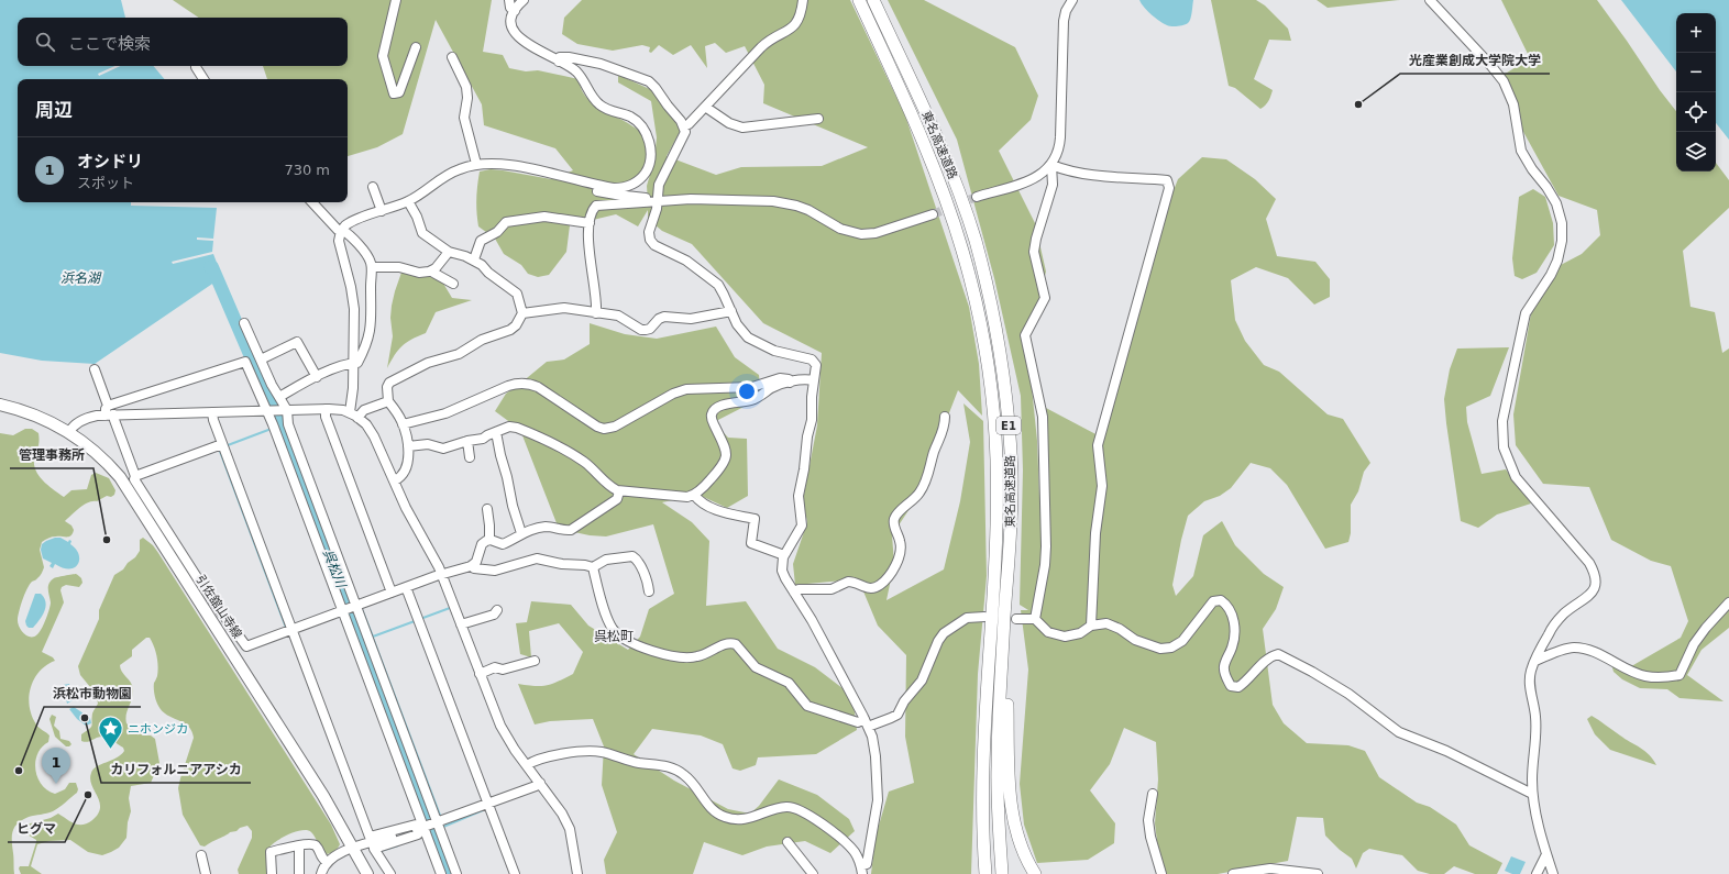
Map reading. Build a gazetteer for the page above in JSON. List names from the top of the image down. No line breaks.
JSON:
{"streets":{"highway":["東名高速道路","E1"],"main road":["引佐舘山寺線"]},"districts":["呉松町"],"water":["浜名湖","呉松川"],"places":{"other":["光産業創成大学院大学","管理事務所","カリフォルニアアシカ","浜松市動物園","ヒグマ"],"place":["ニホンジカ"]},"page":{"map_buttons":["+","−"],"search":"ここで検索","heading":"周辺","list":[{"mark":"1","name":"オシドリ","note":"スポット","value":"730 m"}],"pins":"1"}}
